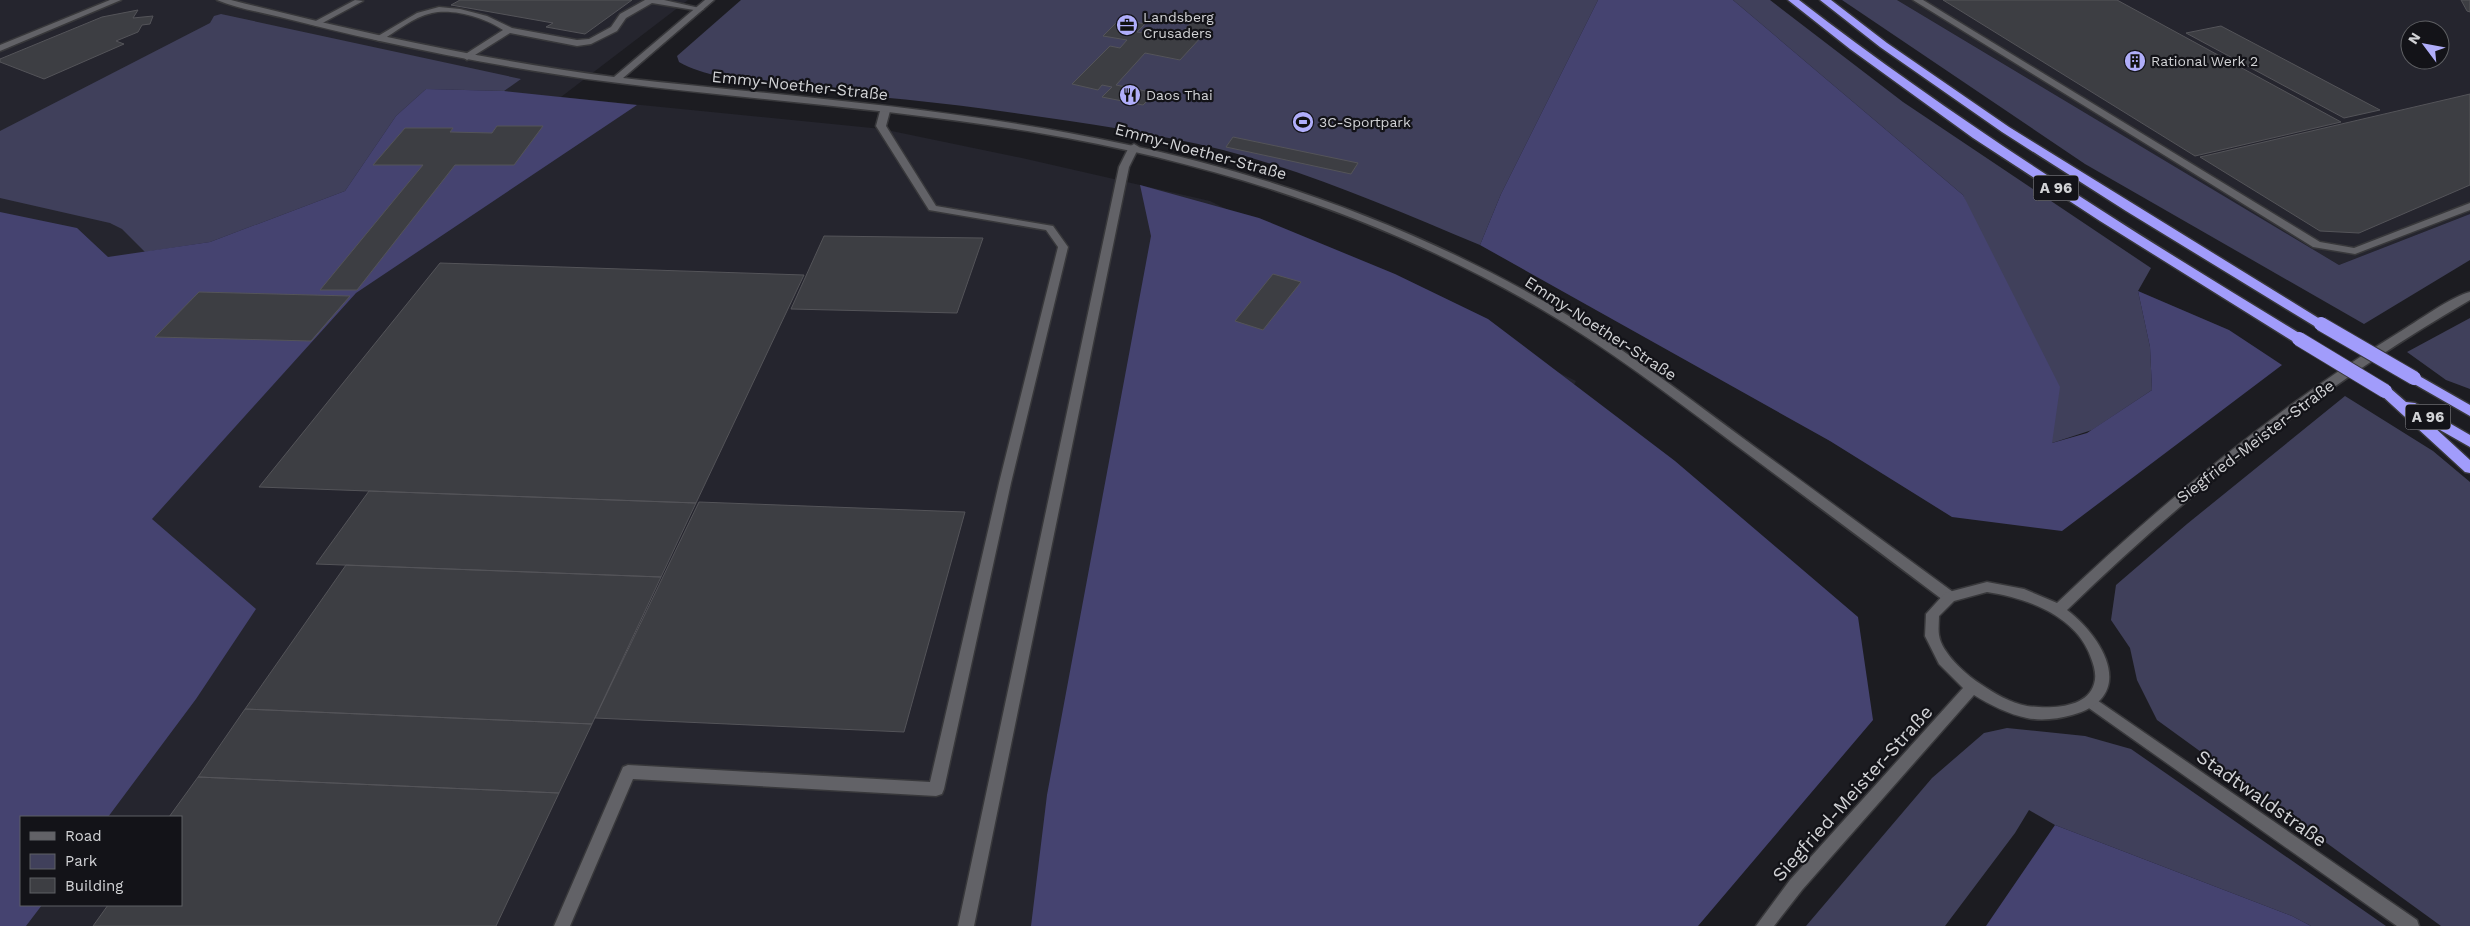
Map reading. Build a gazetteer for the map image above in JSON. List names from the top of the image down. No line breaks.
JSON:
{"streets":{"highway":["A 96"],"street":["Emmy-Noether-Straße","Siegfried-Meister-Straße","Stadtwaldstraße"]},"crossings":[["Emmy-Noether-Straße","Siegfried-Meister-Straße"],["Emmy-Noether-Straße","Stadtwaldstraße"],["Siegfried-Meister-Straße","Stadtwaldstraße"]],"places":{"office":["Landsberg Crusaders"],"building":["Rational Werk 2"],"restaurant":["Daos Thai"],"sports":["3C-Sportpark"]},"legend":["Road","Park","Building"],"north":"top left"}
